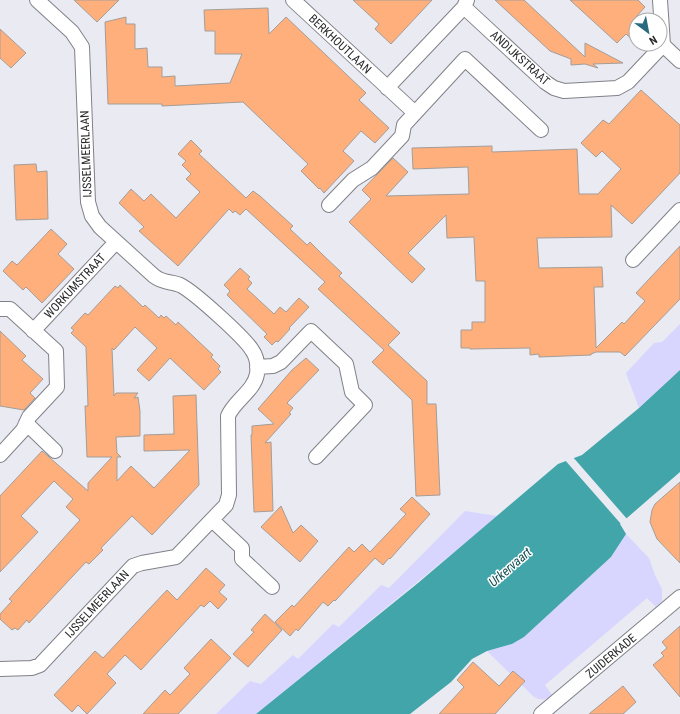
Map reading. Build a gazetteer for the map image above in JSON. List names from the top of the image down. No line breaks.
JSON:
{"streets":{"street":["BERKHOUTLAAN","ANDIJKSTRAAT","IJSSELMEERLAAN","WORKUMSTRAAT","ZUIDERKADE"]},"crossings":[["IJSSELMEERLAAN","WORKUMSTRAAT"]],"water":["Urkervaart"],"north":"bottom right"}
